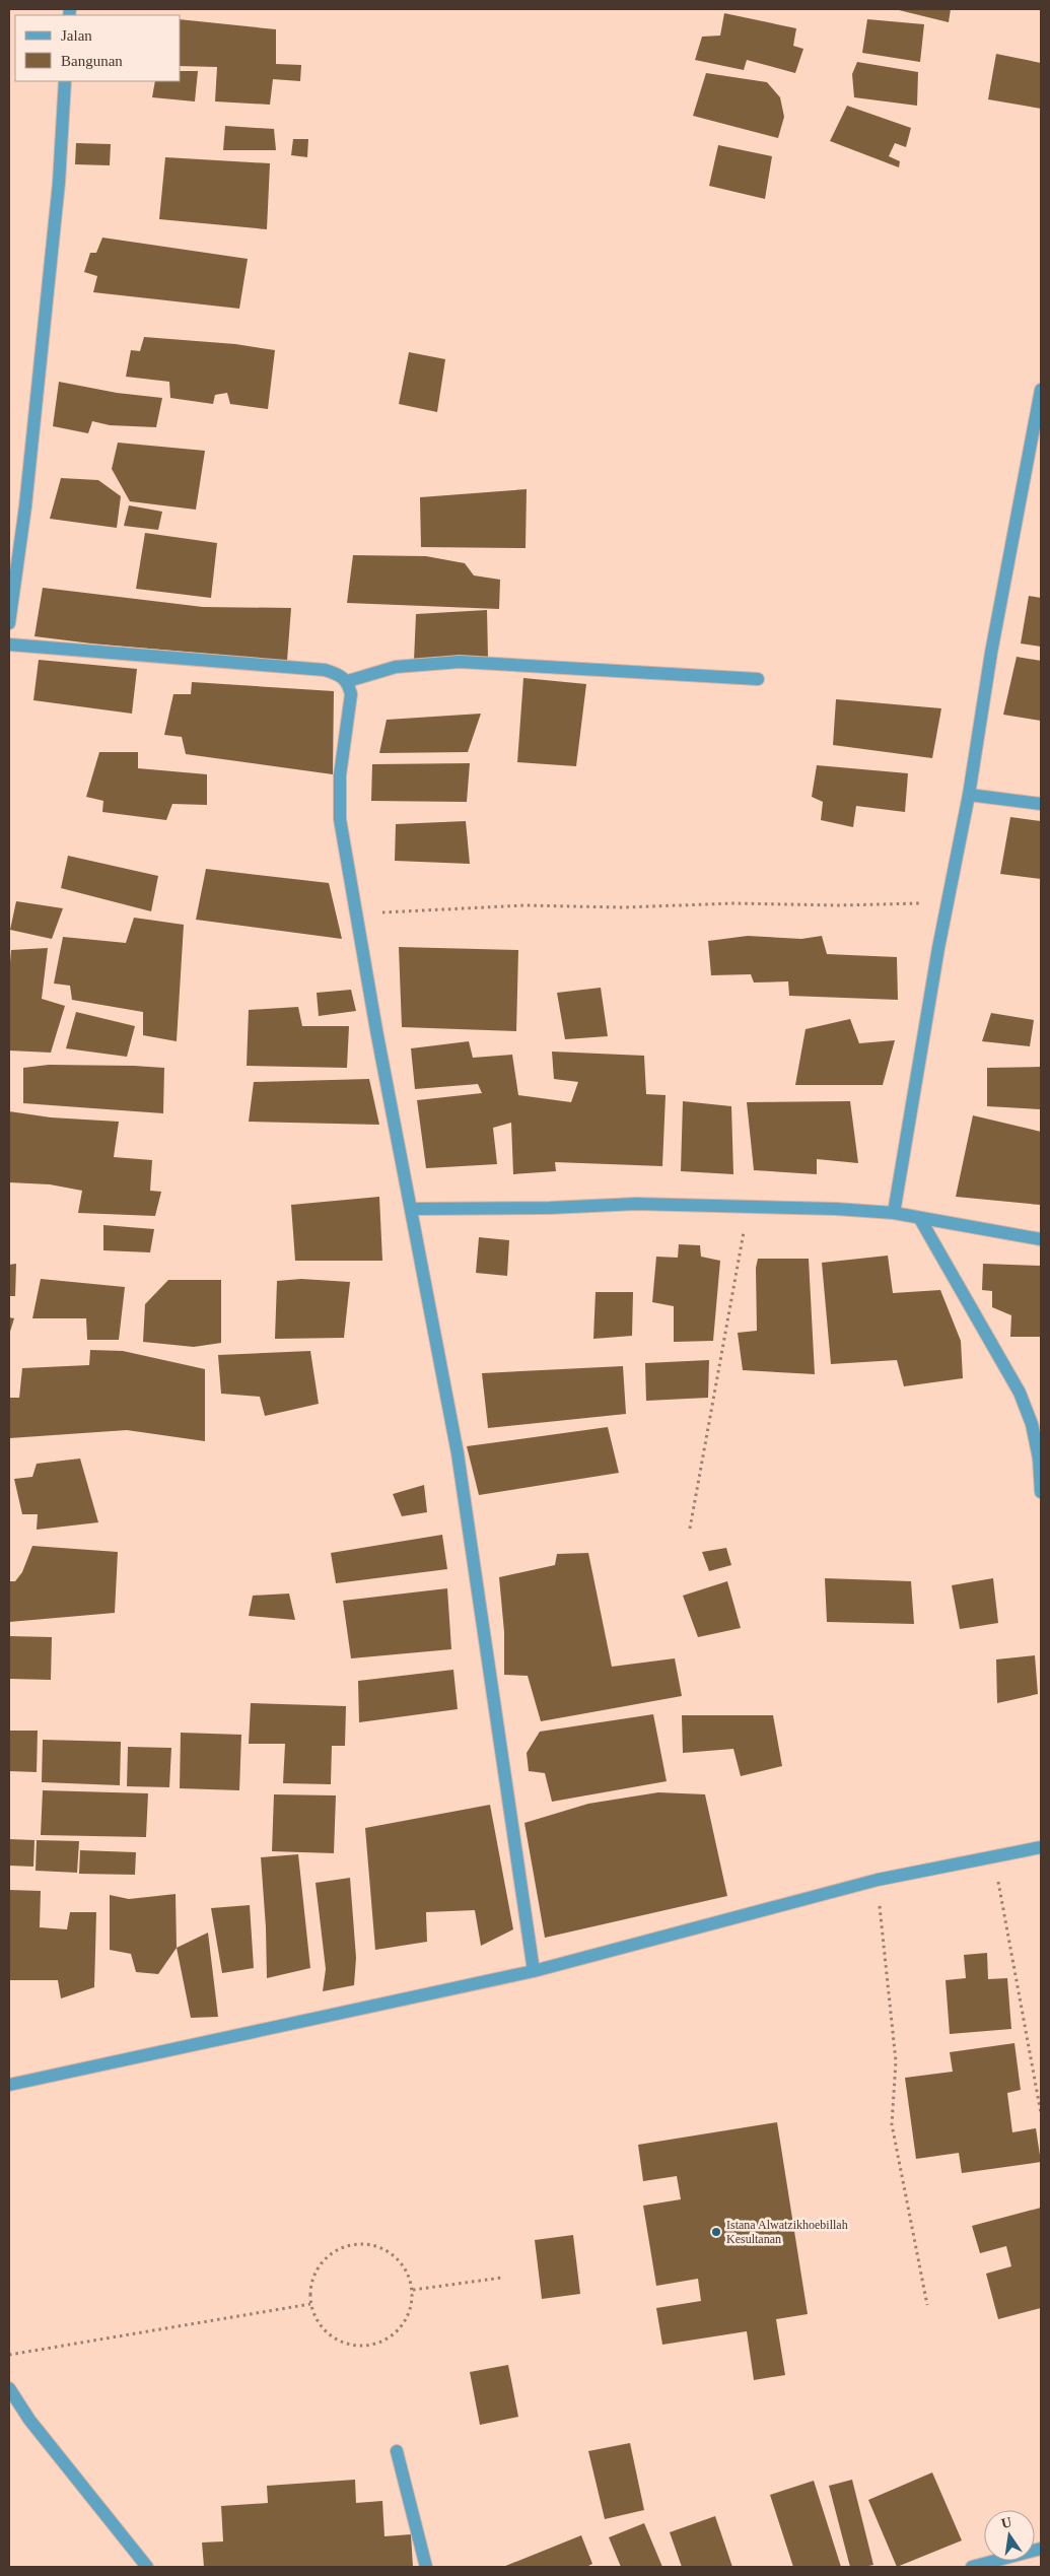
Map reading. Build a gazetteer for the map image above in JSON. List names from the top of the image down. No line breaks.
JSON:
{"places":["Istana Alwatzikhoebillah Kesultanan"],"legend":["Jalan","Bangunan"],"north":"top"}
